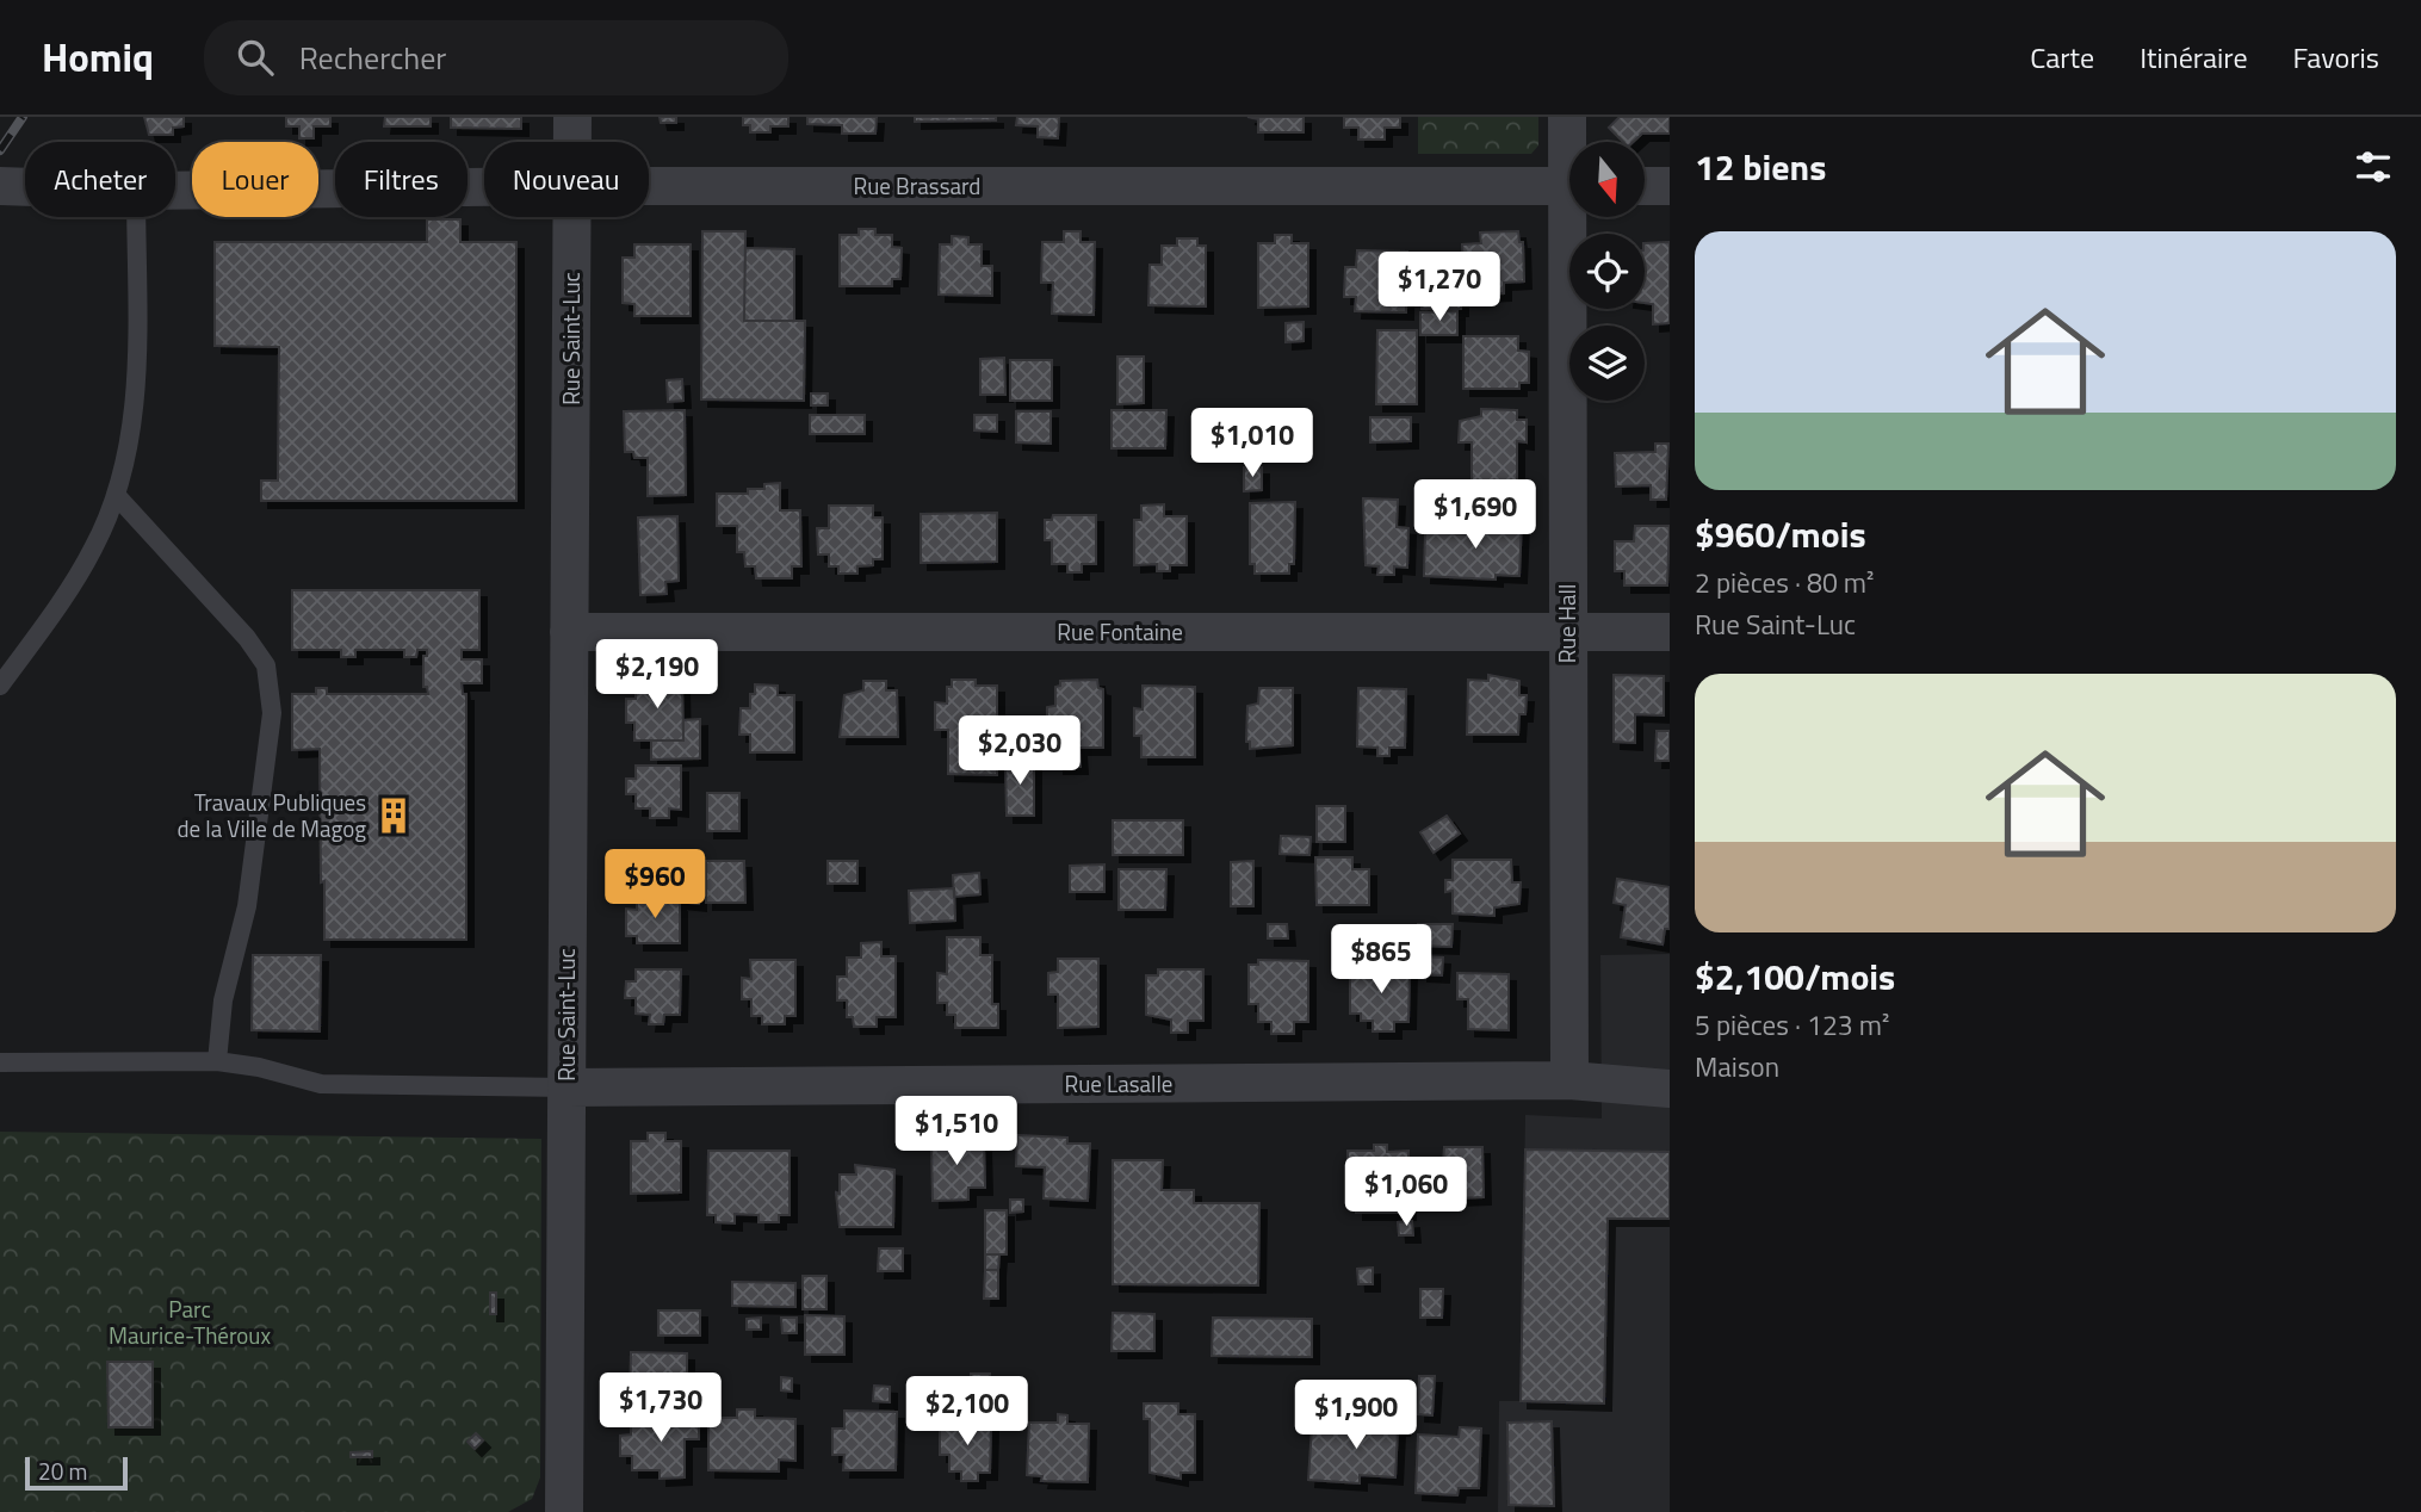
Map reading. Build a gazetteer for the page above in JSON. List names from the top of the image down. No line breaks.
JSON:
{"streets":{"street":["Rue Brassard","Rue Saint-Luc","Rue Hall","Rue Fontaine","Rue Lasalle"]},"crossings":[["Rue Saint-Luc","Rue Fontaine"],["Rue Saint-Luc","Rue Lasalle"],["Rue Hall","Rue Fontaine"],["Rue Hall","Rue Lasalle"]],"parks":["Parc Maurice-Théroux"],"places":{"building":["Travaux Publiques de la Ville de Magog"]},"scale_bar":"20 m","north":"bottom","page":{"header":"Homiq","search":"Rechercher","nav":["Carte","Itinéraire","Favoris"],"heading":"12 biens","chip":["Acheter","Louer","Filtres","Nouveau"],"list":[{"name":"$960/mois","note":"2 pièces · 80 m² · Rue Saint-Luc"},{"name":"$2,100/mois","note":"5 pièces · 123 m² · Maison"}],"price":["$1,270","$1,010","$1,690","$2,190","$2,030","$960","$865","$1,510","$1,060","$1,730","$2,100","$1,900"],"scale":"20 m"}}
